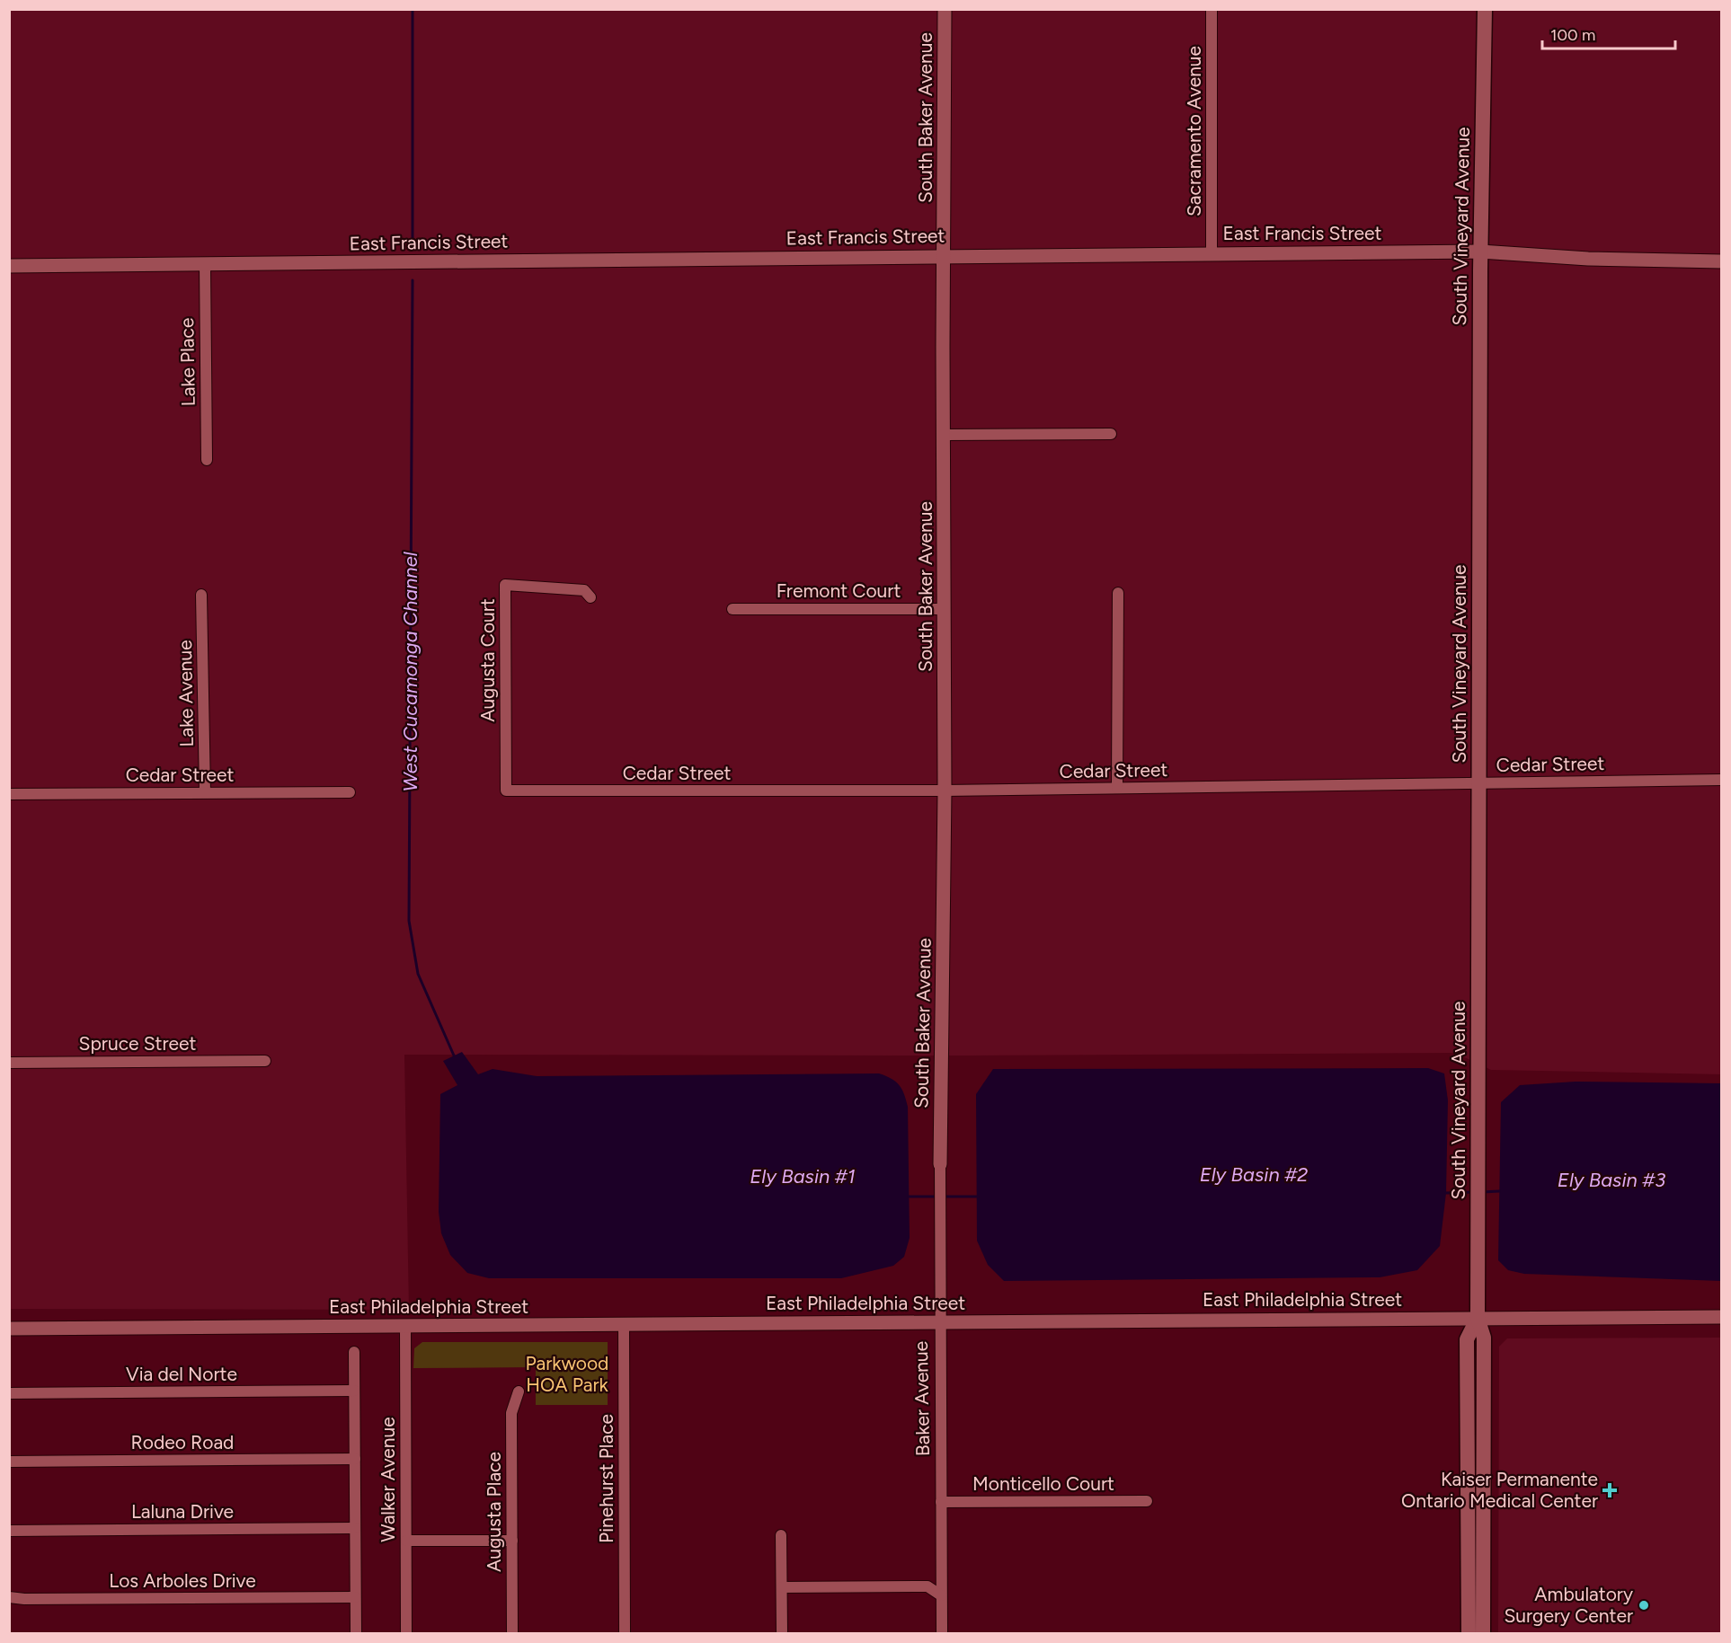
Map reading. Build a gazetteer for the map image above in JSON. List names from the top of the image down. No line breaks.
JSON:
{"streets":{"main road":["South Vineyard Avenue"],"street":["South Baker Avenue","Sacramento Avenue","East Francis Street","Lake Place","Fremont Court","Augusta Court","Lake Avenue","Cedar Street","Spruce Street","East Philadelphia Street","Via del Norte","Baker Avenue","Rodeo Road","Pinehurst Place","Walker Avenue","Monticello Court","Laluna Drive","Augusta Place","Los Arboles Drive"]},"crossings":[["South Baker Avenue","East Francis Street"],["South Baker Avenue","Fremont Court"],["South Baker Avenue","Cedar Street"],["South Baker Avenue","Baker Avenue"],["Sacramento Avenue","East Francis Street"],["South Vineyard Avenue","East Francis Street"],["South Vineyard Avenue","Cedar Street"],["South Vineyard Avenue","East Philadelphia Street"],["East Francis Street","Lake Place"],["Augusta Court","Cedar Street"],["Lake Avenue","Cedar Street"],["East Philadelphia Street","Baker Avenue"],["East Philadelphia Street","Pinehurst Place"],["East Philadelphia Street","Walker Avenue"],["Via del Norte","Walker Avenue"],["Baker Avenue","Monticello Court"],["Rodeo Road","Walker Avenue"],["Walker Avenue","Laluna Drive"],["Walker Avenue","Los Arboles Drive"]],"water":["West Cucamonga Channel","Ely Basin #2","Ely Basin #1","Ely Basin #3"],"parks":["Parkwood HOA Park"],"places":{"health":["Kaiser Permanente Ontario Medical Center"],"other":["Ambulatory Surgery Center"]},"scale_bar":"100 m"}
